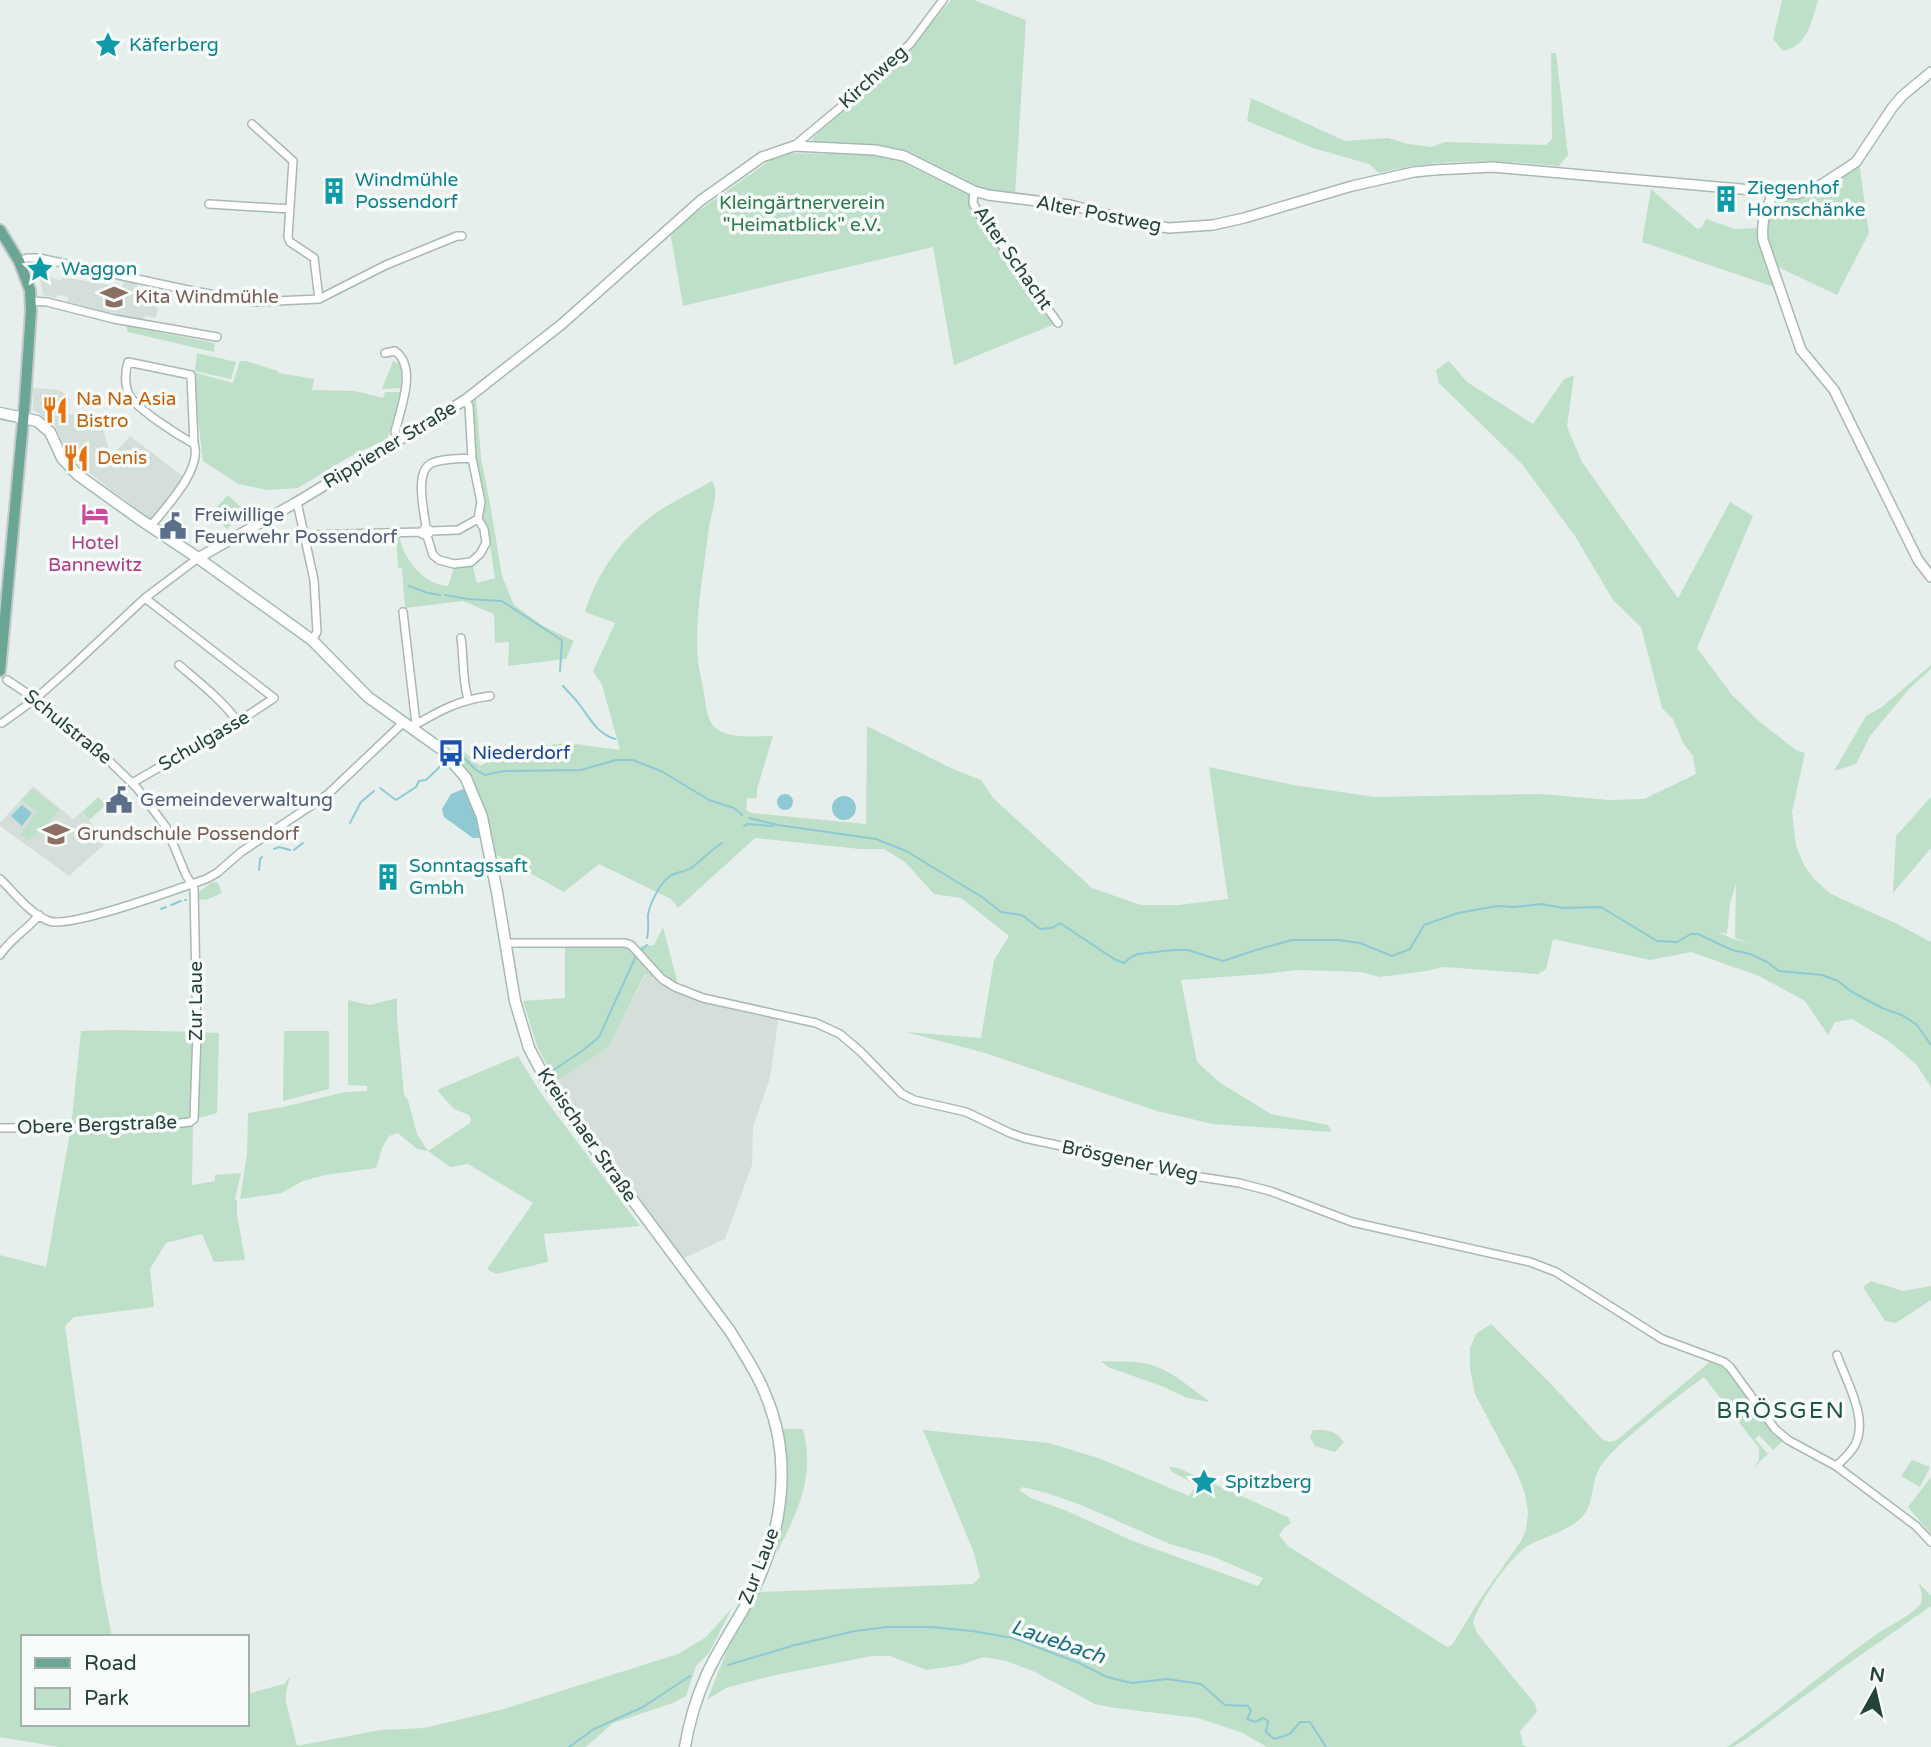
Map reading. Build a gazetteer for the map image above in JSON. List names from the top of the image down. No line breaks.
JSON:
{"streets":{"main road":["Zur Laue","Kreischaer Straße"],"street":["Kirchweg","Alter Postweg","Alter Schacht","Rippiener Straße","Schulstraße","Schulgasse","Obere Bergstraße","Brösgener Weg"]},"crossings":[["Kirchweg","Alter Postweg"],["Kirchweg","Rippiener Straße"],["Alter Postweg","Alter Schacht"],["Alter Postweg","Rippiener Straße"],["Rippiener Straße","Schulstraße"],["Rippiener Straße","Schulgasse"],["Rippiener Straße","Kreischaer Straße"],["Schulstraße","Schulgasse"],["Schulstraße","Zur Laue"],["Zur Laue","Obere Bergstraße"],["Zur Laue","Kreischaer Straße"],["Kreischaer Straße","Brösgener Weg"]],"districts":["BRÖSGEN"],"water":["Lauebach"],"parks":["Kleingärtnerverein \"Heimatblick\" e.V."],"places":{"place":["Käferberg","Waggon","Spitzberg"],"building":["Windmühle Possendorf","Ziegenhof Hornschänke","Sonntagssaft Gmbh"],"school or university":["Kita Windmühle","Grundschule Possendorf"],"restaurant":["Na Na Asia Bistro","Denis"],"hotel":["Hotel Bannewitz"],"public building":["Freiwillige Feuerwehr Possendorf","Gemeindeverwaltung"],"bus stop":["Niederdorf"]},"legend":["Road","Park"],"north":"top"}
